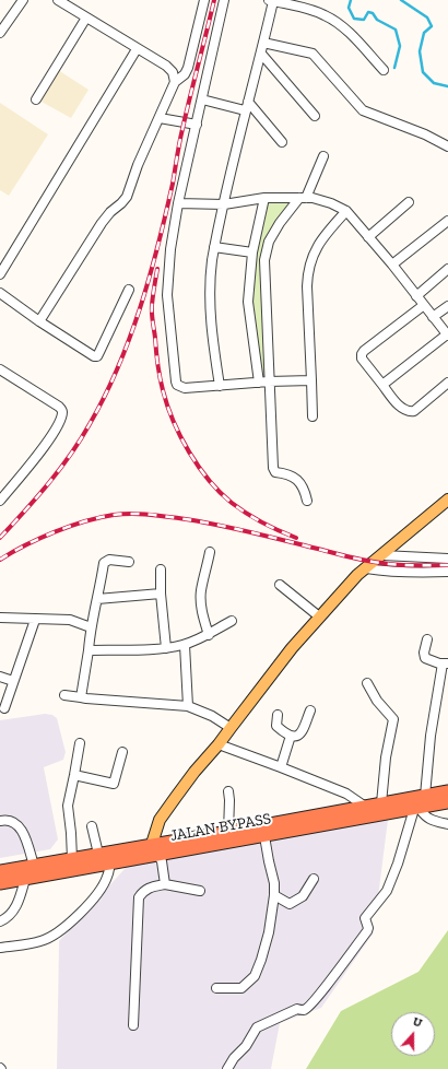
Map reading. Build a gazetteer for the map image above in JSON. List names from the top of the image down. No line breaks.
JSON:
{"streets":{"highway":["JALAN BYPASS"]},"north":"top"}
